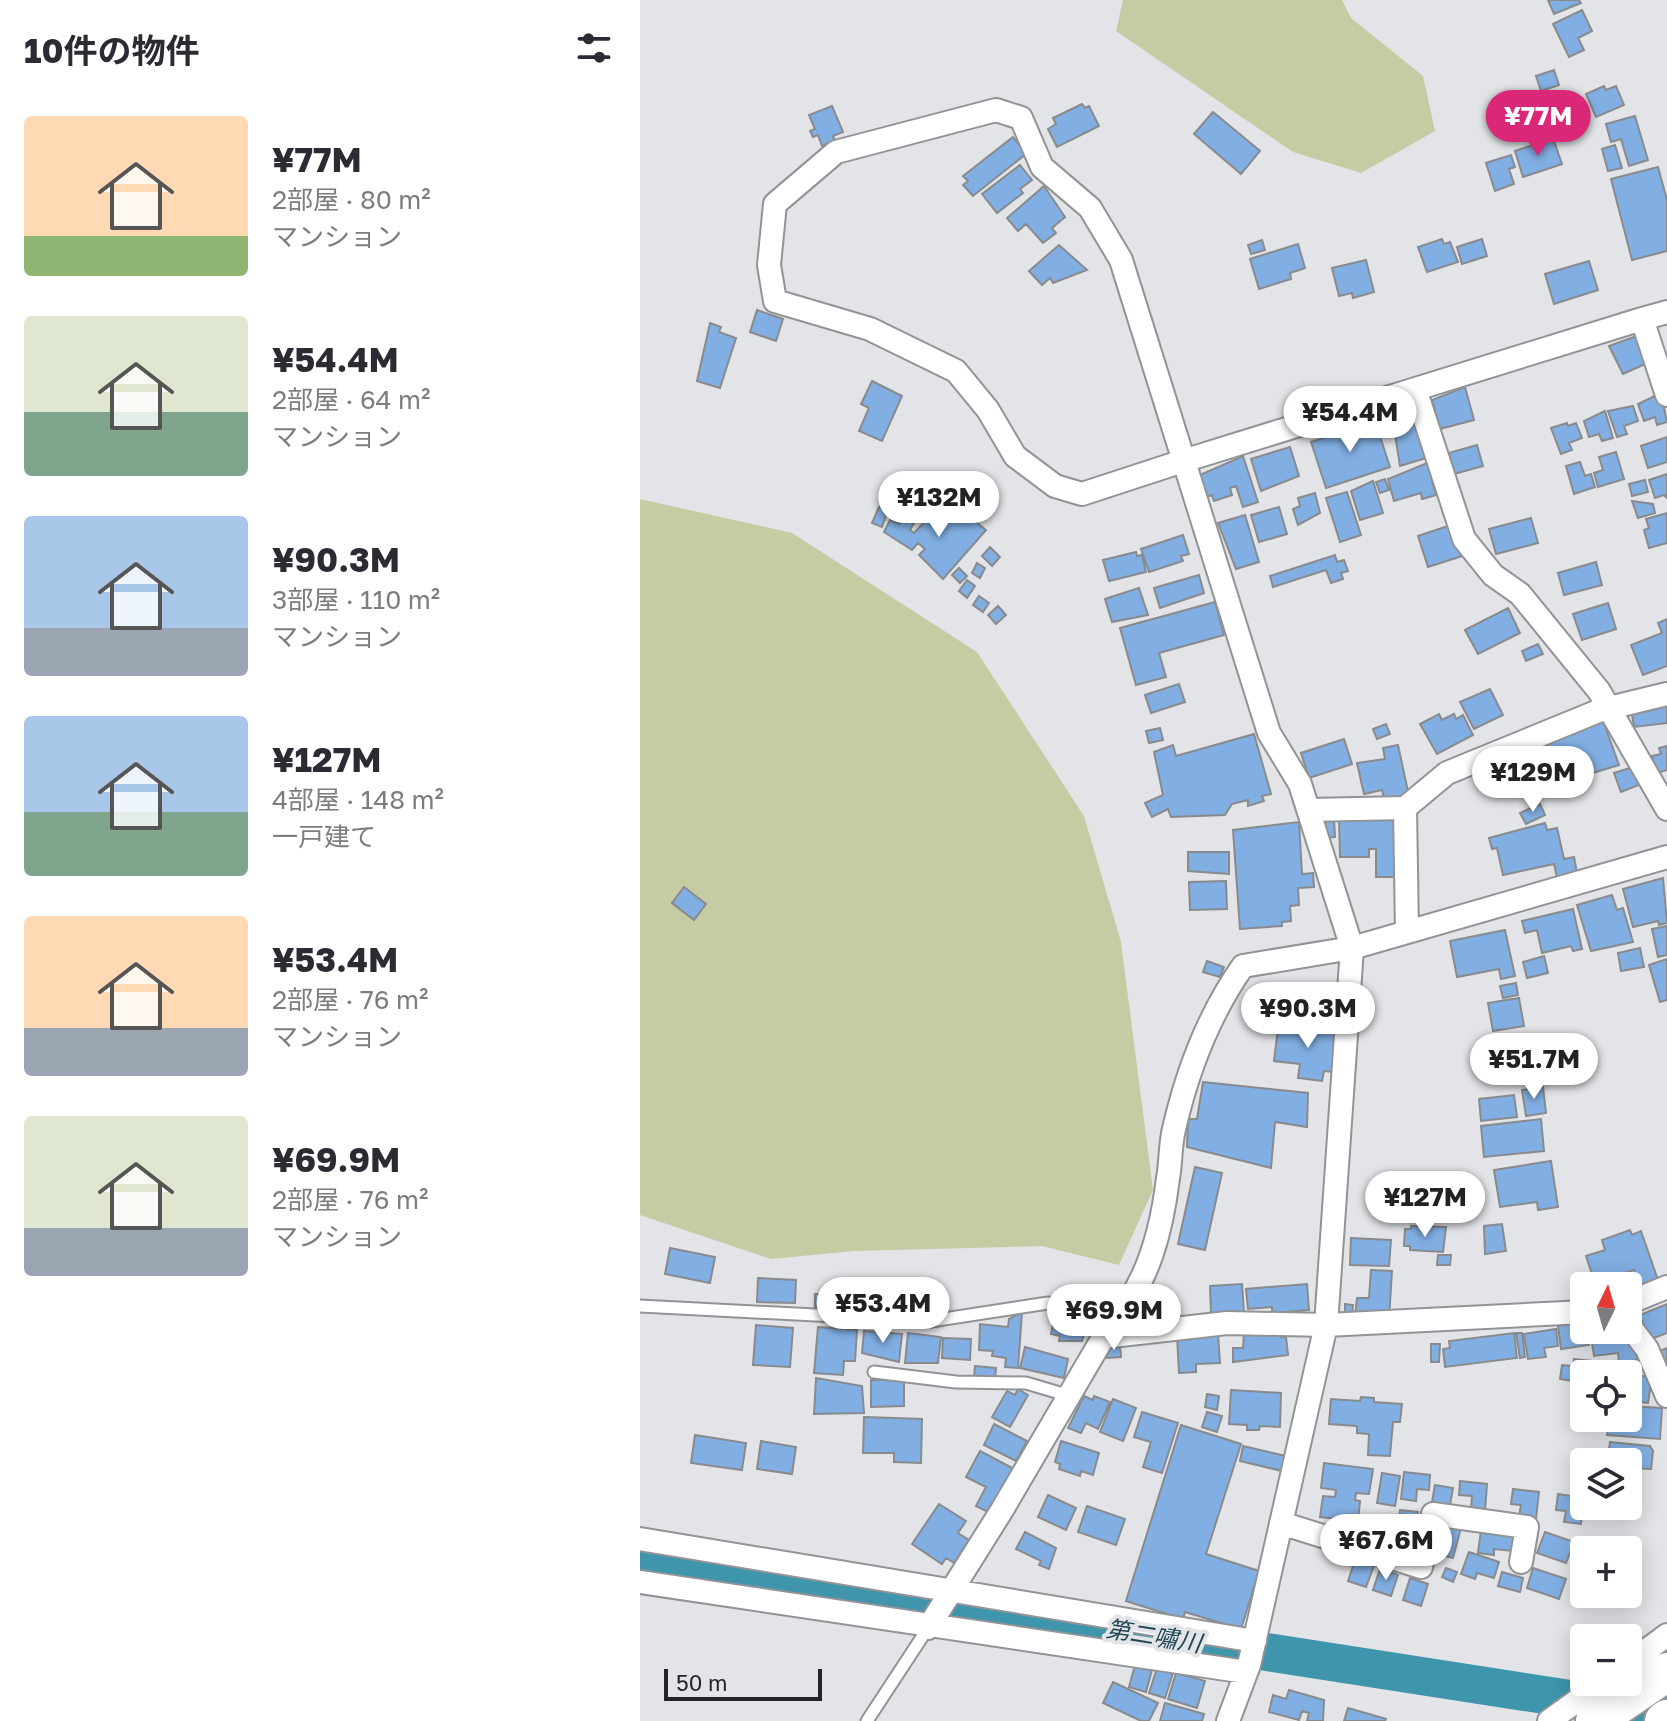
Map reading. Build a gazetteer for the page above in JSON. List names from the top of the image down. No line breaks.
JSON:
{"water":["第二嘯川"],"scale_bar":"50 m","north":"top","page":{"heading":"10件の物件","price":["¥77M","¥54.4M","¥132M","¥129M","¥90.3M","¥51.7M","¥127M","¥53.4M","¥69.9M","¥67.6M"],"list":[{"name":"¥77M","note":"2部屋 · 80 m² · マンション"},{"name":"¥54.4M","note":"2部屋 · 64 m² · マンション"},{"name":"¥90.3M","note":"3部屋 · 110 m² · マンション"},{"name":"¥127M","note":"4部屋 · 148 m² · 一戸建て"},{"name":"¥53.4M","note":"2部屋 · 76 m² · マンション"},{"name":"¥69.9M","note":"2部屋 · 76 m² · マンション"}],"map_buttons":["+","−"],"scale":"50 m"}}
